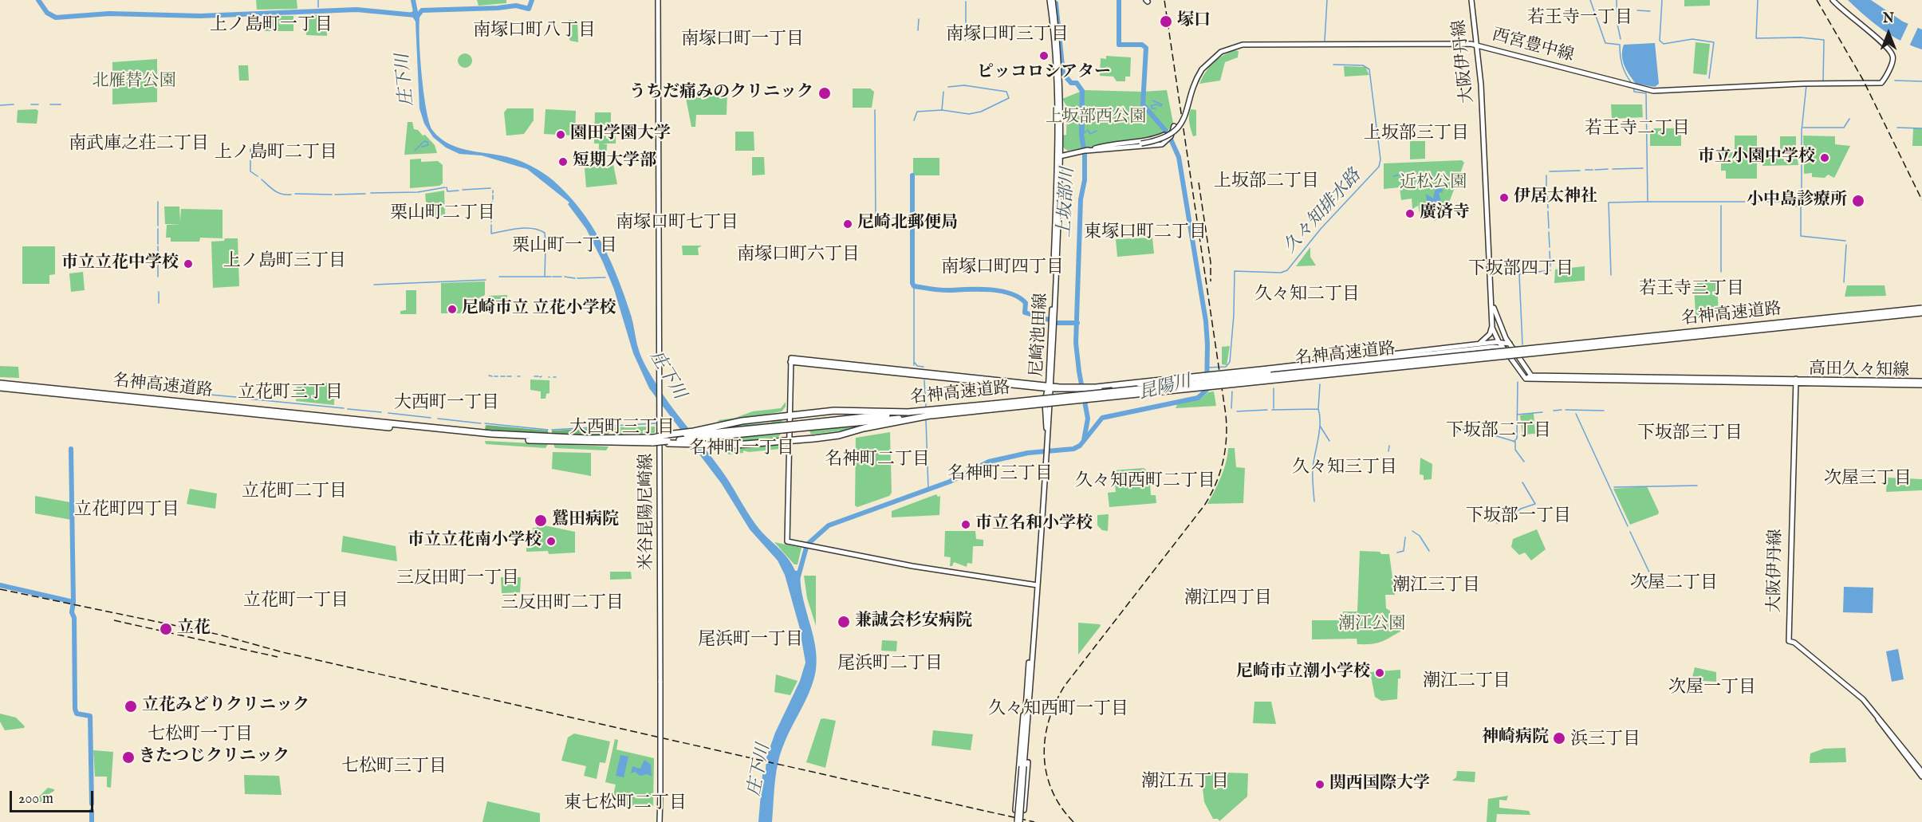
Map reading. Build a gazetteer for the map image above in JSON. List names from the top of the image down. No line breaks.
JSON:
{"streets":{"highway":["名神高速道路"],"main road":["西宮豊中線","大阪伊丹線","尼崎池田線","高田久々知線","米谷昆陽尼崎線"]},"crossings":[["西宮豊中線","大阪伊丹線"],["西宮豊中線","尼崎池田線"],["大阪伊丹線","高田久々知線"]],"districts":["若王寺一丁目","上ノ島町一丁目","南塚口町八丁目","南塚口町三丁目","南塚口町一丁目","若王寺二丁目","上坂部三丁目","南武庫之荘二丁目","上ノ島町二丁目","上坂部二丁目","栗山町二丁目","南塚口町七丁目","東塚口町二丁目","栗山町一丁目","南塚口町六丁目","上ノ島町三丁目","南塚口町四丁目","下坂部四丁目","若王寺三丁目","久々知二丁目","立花町三丁目","大西町一丁目","大西町三丁目","下坂部二丁目","下坂部三丁目","名神町一丁目","名神町二丁目","久々知三丁目","名神町三丁目","次屋三丁目","久々知西町二丁目","立花町二丁目","立花町四丁目","下坂部一丁目","三反田町一丁目","次屋二丁目","潮江三丁目","潮江四丁目","立花町一丁目","三反田町二丁目","尾浜町一丁目","尾浜町二丁目","潮江二丁目","次屋一丁目","久々知西町一丁目","七松町一丁目","浜三丁目","七松町三丁目","潮江五丁目","東七松町二丁目"],"water":["庄下川","上坂部川","久々知排水路","昆陽川"],"parks":["北雁替公園","上坂部西公園","近松公園","潮江公園"],"places":["塚口","ピッコロシアター","うちだ痛みのクリニック","園田学園大学","市立小園中学校","短期大学部","伊居太神社","小中島診療所","廣済寺","尼崎北郵便局","市立立花中学校","尼崎市立 立花小学校","鷲田病院","市立名和小学校","市立立花南小学校","兼誠会杉安病院","立花","尼崎市立潮小学校","立花みどりクリニック","神崎病院","きたつじクリニック","関西国際大学"],"scale_bar":"200 m","north":"top"}
